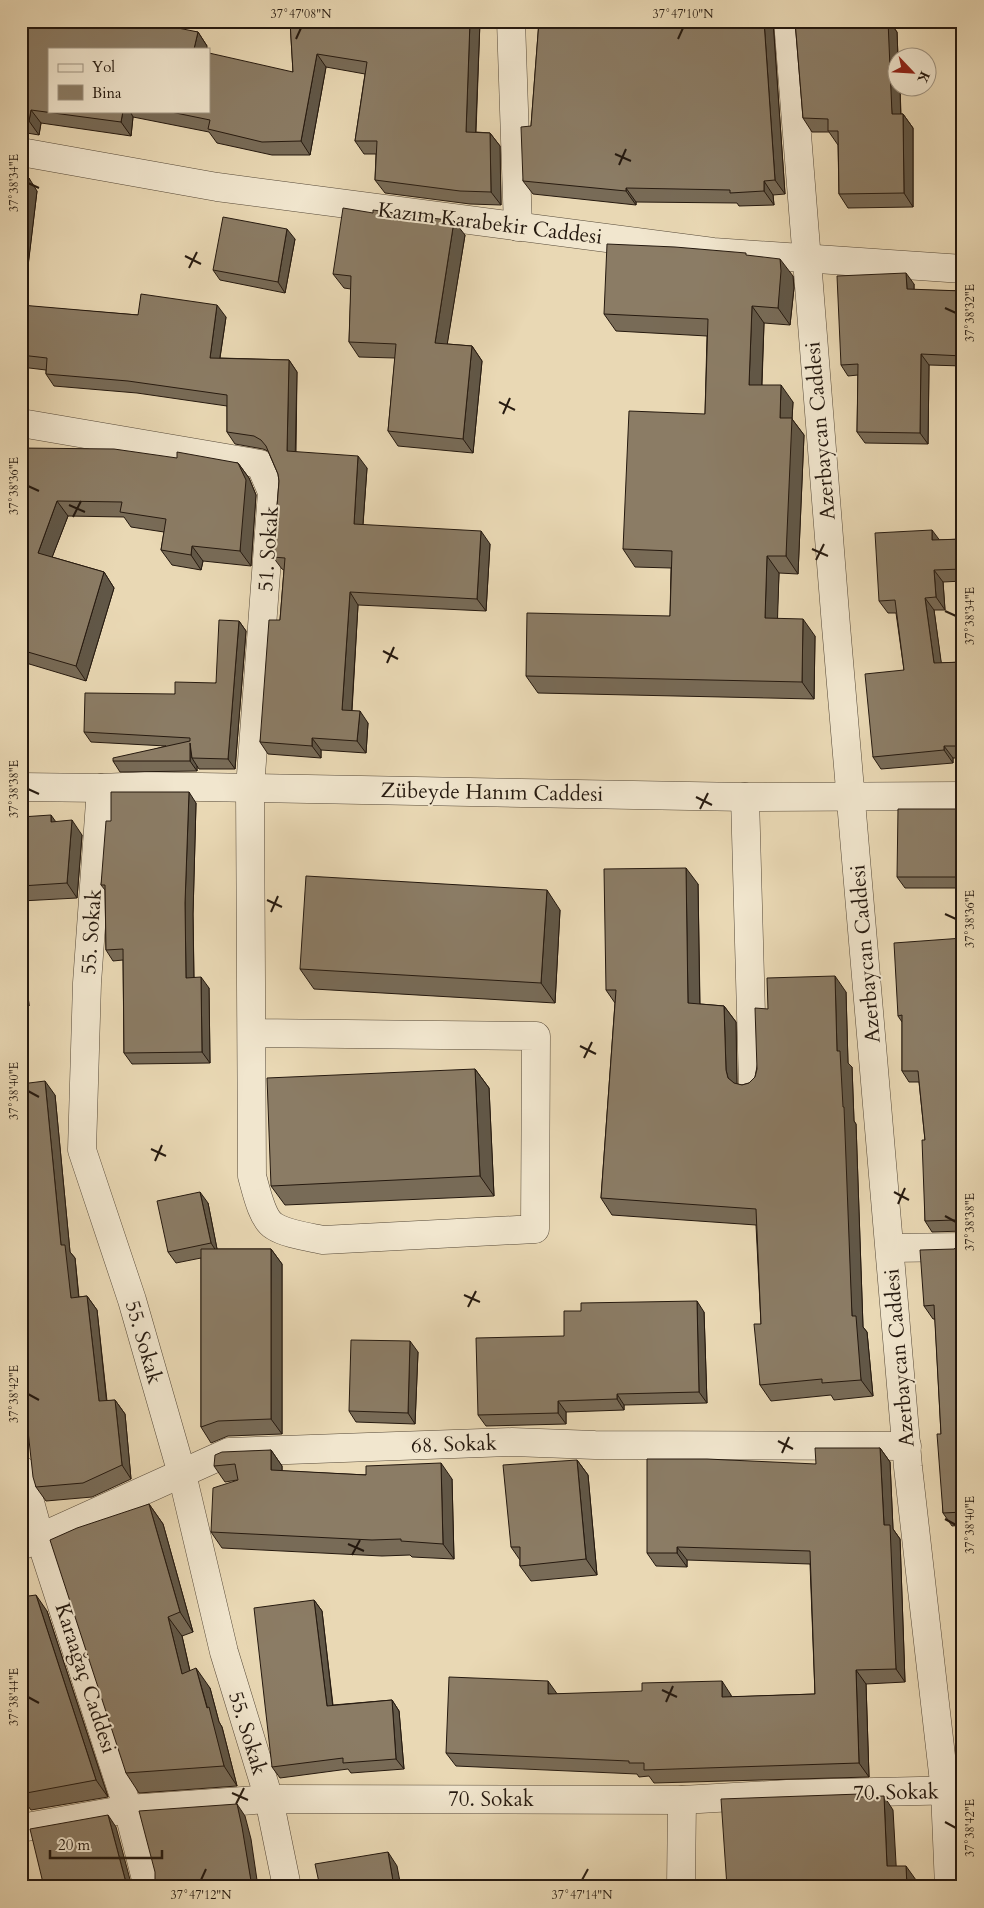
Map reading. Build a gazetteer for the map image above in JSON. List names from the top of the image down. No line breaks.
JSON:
{"streets":{"street":["Kazım Karabekir Caddesi","Azerbaycan Caddesi","51. Sokak","Zübeyde Hanım Caddesi","55. Sokak","68. Sokak","Karaağaç Caddesi","70. Sokak"]},"crossings":[["Kazım Karabekir Caddesi","Azerbaycan Caddesi"],["Azerbaycan Caddesi","Zübeyde Hanım Caddesi"],["Azerbaycan Caddesi","68. Sokak"],["Azerbaycan Caddesi","70. Sokak"],["51. Sokak","Zübeyde Hanım Caddesi"],["Zübeyde Hanım Caddesi","55. Sokak"],["55. Sokak","68. Sokak"],["55. Sokak","70. Sokak"],["68. Sokak","Karaağaç Caddesi"],["Karaağaç Caddesi","70. Sokak"]],"legend":["Yol","Bina"],"scale_bar":"20 m","north":"bottom right","coordinates":["37°47'08\"N","37°47'10\"N","37°38'34\"E","37°38'32\"E","37°38'36\"E","37°38'38\"E","37°38'40\"E","37°38'42\"E","37°38'44\"E","37°47'12\"N","37°47'14\"N"]}
